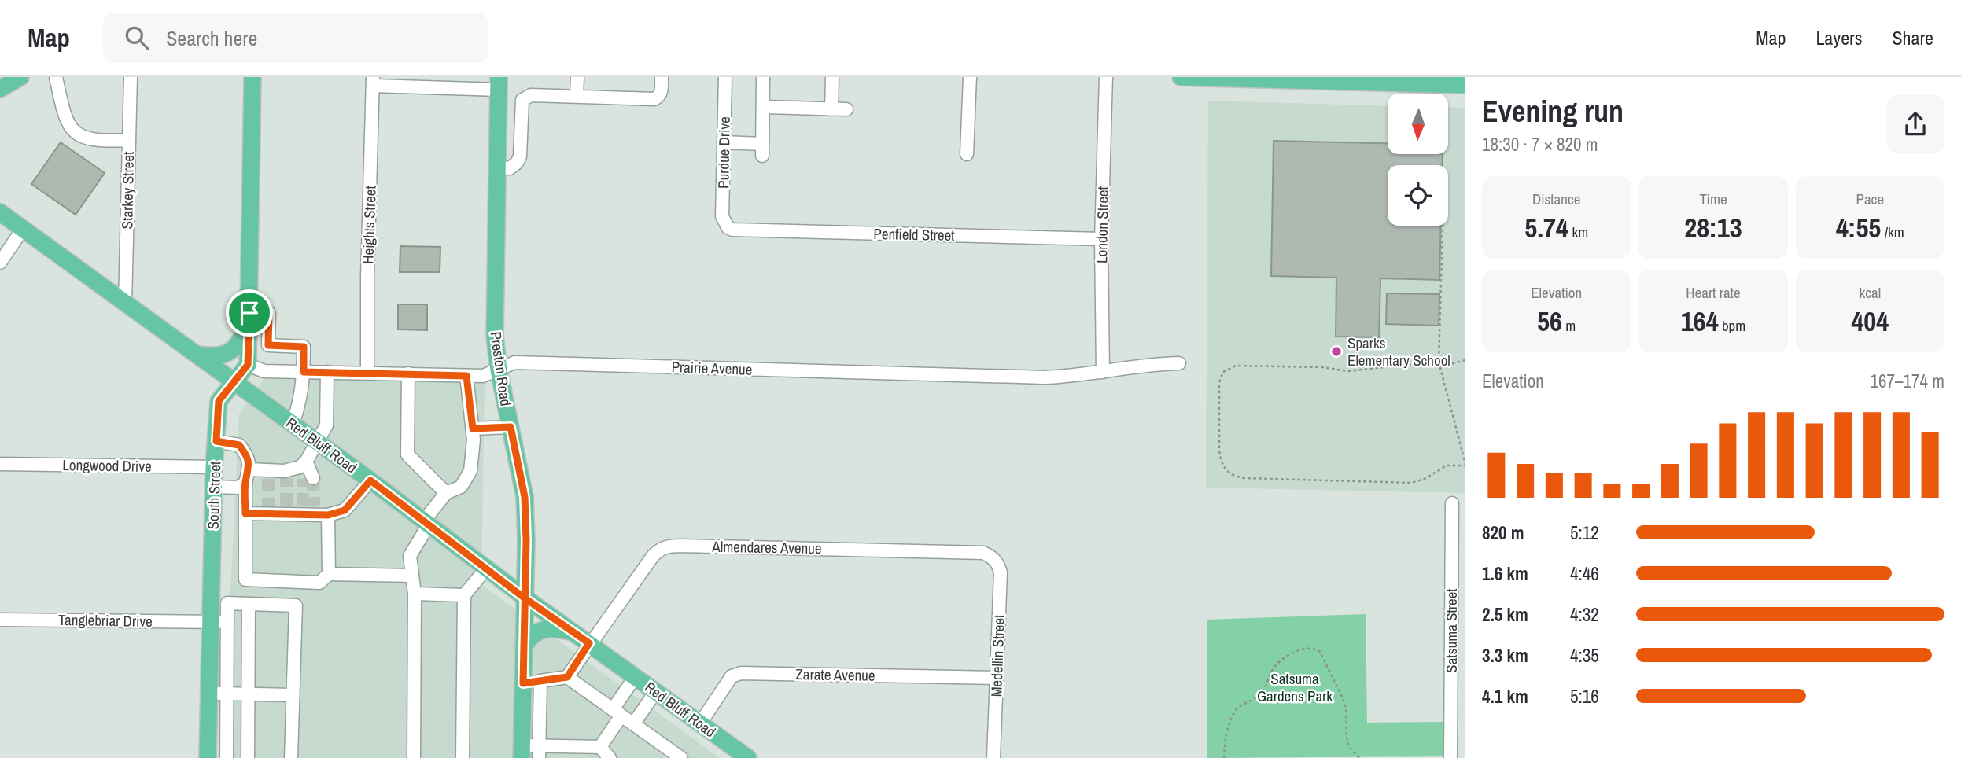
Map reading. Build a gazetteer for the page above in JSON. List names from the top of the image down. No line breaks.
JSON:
{"streets":{"main road":["Preston Road","Red Bluff Road","South Street"],"street":["Purdue Drive","Starkey Street","Heights Street","London Street","Penfield Street","Prairie Avenue","Longwood Drive","Almendares Avenue","Tanglebriar Drive","Satsuma Street","Medellin Street","Zarate Avenue"]},"crossings":[["Purdue Drive","Penfield Street"],["Starkey Street","Red Bluff Road"],["Heights Street","Prairie Avenue"],["London Street","Penfield Street"],["London Street","Prairie Avenue"],["Prairie Avenue","Preston Road"],["Prairie Avenue","South Street"],["Preston Road","Red Bluff Road"],["Red Bluff Road","South Street"],["Red Bluff Road","Almendares Avenue"],["Red Bluff Road","Zarate Avenue"],["Longwood Drive","South Street"],["South Street","Tanglebriar Drive"],["Almendares Avenue","Medellin Street"],["Medellin Street","Zarate Avenue"]],"parks":["Satsuma Gardens Park"],"places":["Sparks Elementary School"],"north":"bottom","page":{"header":"Map","search":"Search here","nav":["Map","Layers","Share"],"heading":["Evening run","18:30 · 7 × 820 m"],"stats":[["Distance","5.74 km"],["Time","28:13"],["Pace","4:55 /km"],["Elevation","56 m"],["Heart rate","164 bpm"],["kcal","404"]],"chart":["Elevation","167–174 m"],"list":[{"name":"820 m","note":"5:12"},{"name":"1.6 km","note":"4:46"},{"name":"2.5 km","note":"4:32"},{"name":"3.3 km","note":"4:35"},{"name":"4.1 km","note":"5:16"}]}}
